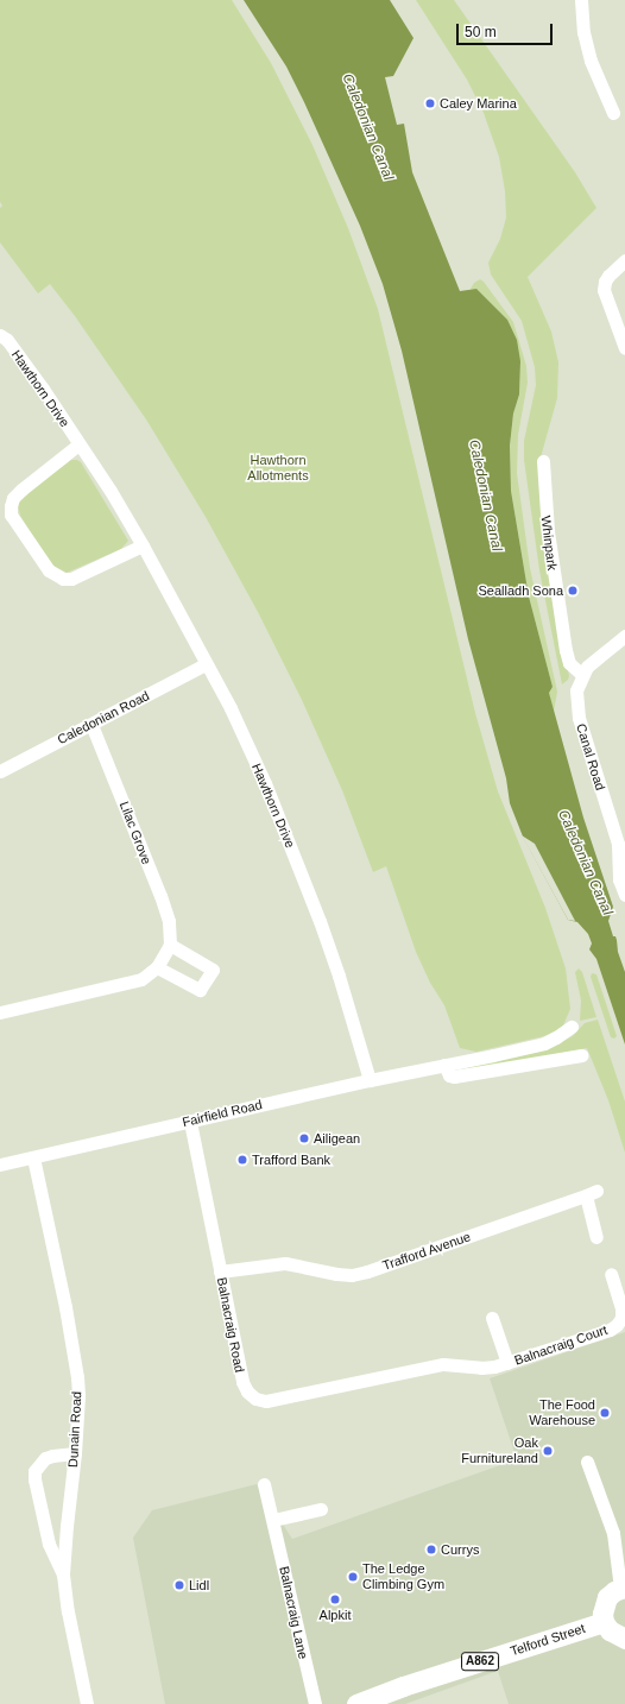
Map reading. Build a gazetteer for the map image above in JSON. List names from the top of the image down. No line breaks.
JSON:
{"streets":{"main road":["Telford Street","A862"],"street":["Hawthorn Drive","Whinpark","Caledonian Road","Canal Road","Lilac Grove","Fairfield Road","Trafford Avenue","Balnacraig Road","Balnacraig Court","Dunain Road","Balnacraig Lane"]},"crossings":[["Hawthorn Drive","Caledonian Road"],["Hawthorn Drive","Fairfield Road"],["Whinpark","Canal Road"],["Caledonian Road","Lilac Grove"],["Fairfield Road","Balnacraig Road"],["Fairfield Road","Dunain Road"],["Trafford Avenue","Balnacraig Road"],["Balnacraig Road","Balnacraig Court"]],"water":["Caledonian Canal"],"parks":["Hawthorn Allotments"],"places":["Caley Marina","Sealladh Sona","Ailigean","Trafford Bank","The Food Warehouse","Oak Furnitureland","Currys","The Ledge Climbing Gym","Lidl","Alpkit"],"scale_bar":"50 m"}
